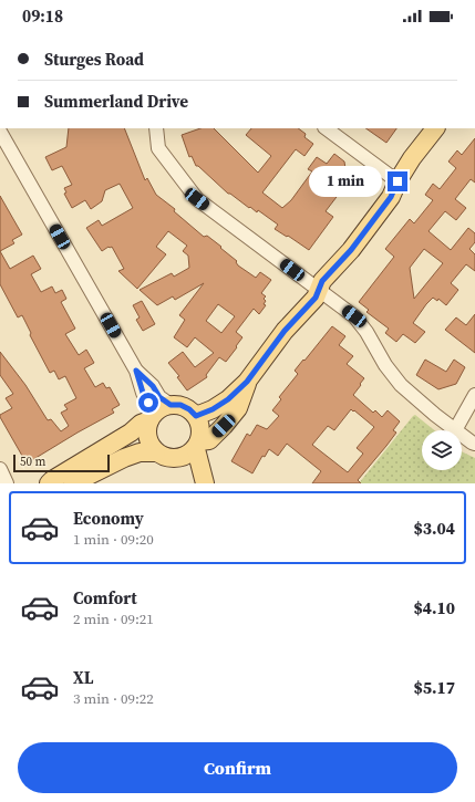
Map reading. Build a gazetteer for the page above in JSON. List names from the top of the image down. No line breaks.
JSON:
{"scale_bar":"50 m","page":{"status":"09:18","banner":["Sturges Road","Summerland Drive"],"bubble":"1 min","scale":"50 m","list":[{"name":"Economy","note":"1 min · 09:20","value":"$3.04"},{"name":"Comfort","note":"2 min · 09:21","value":"$4.10"},{"name":"XL","note":"3 min · 09:22","value":"$5.17"}],"buttons":"Confirm"}}
